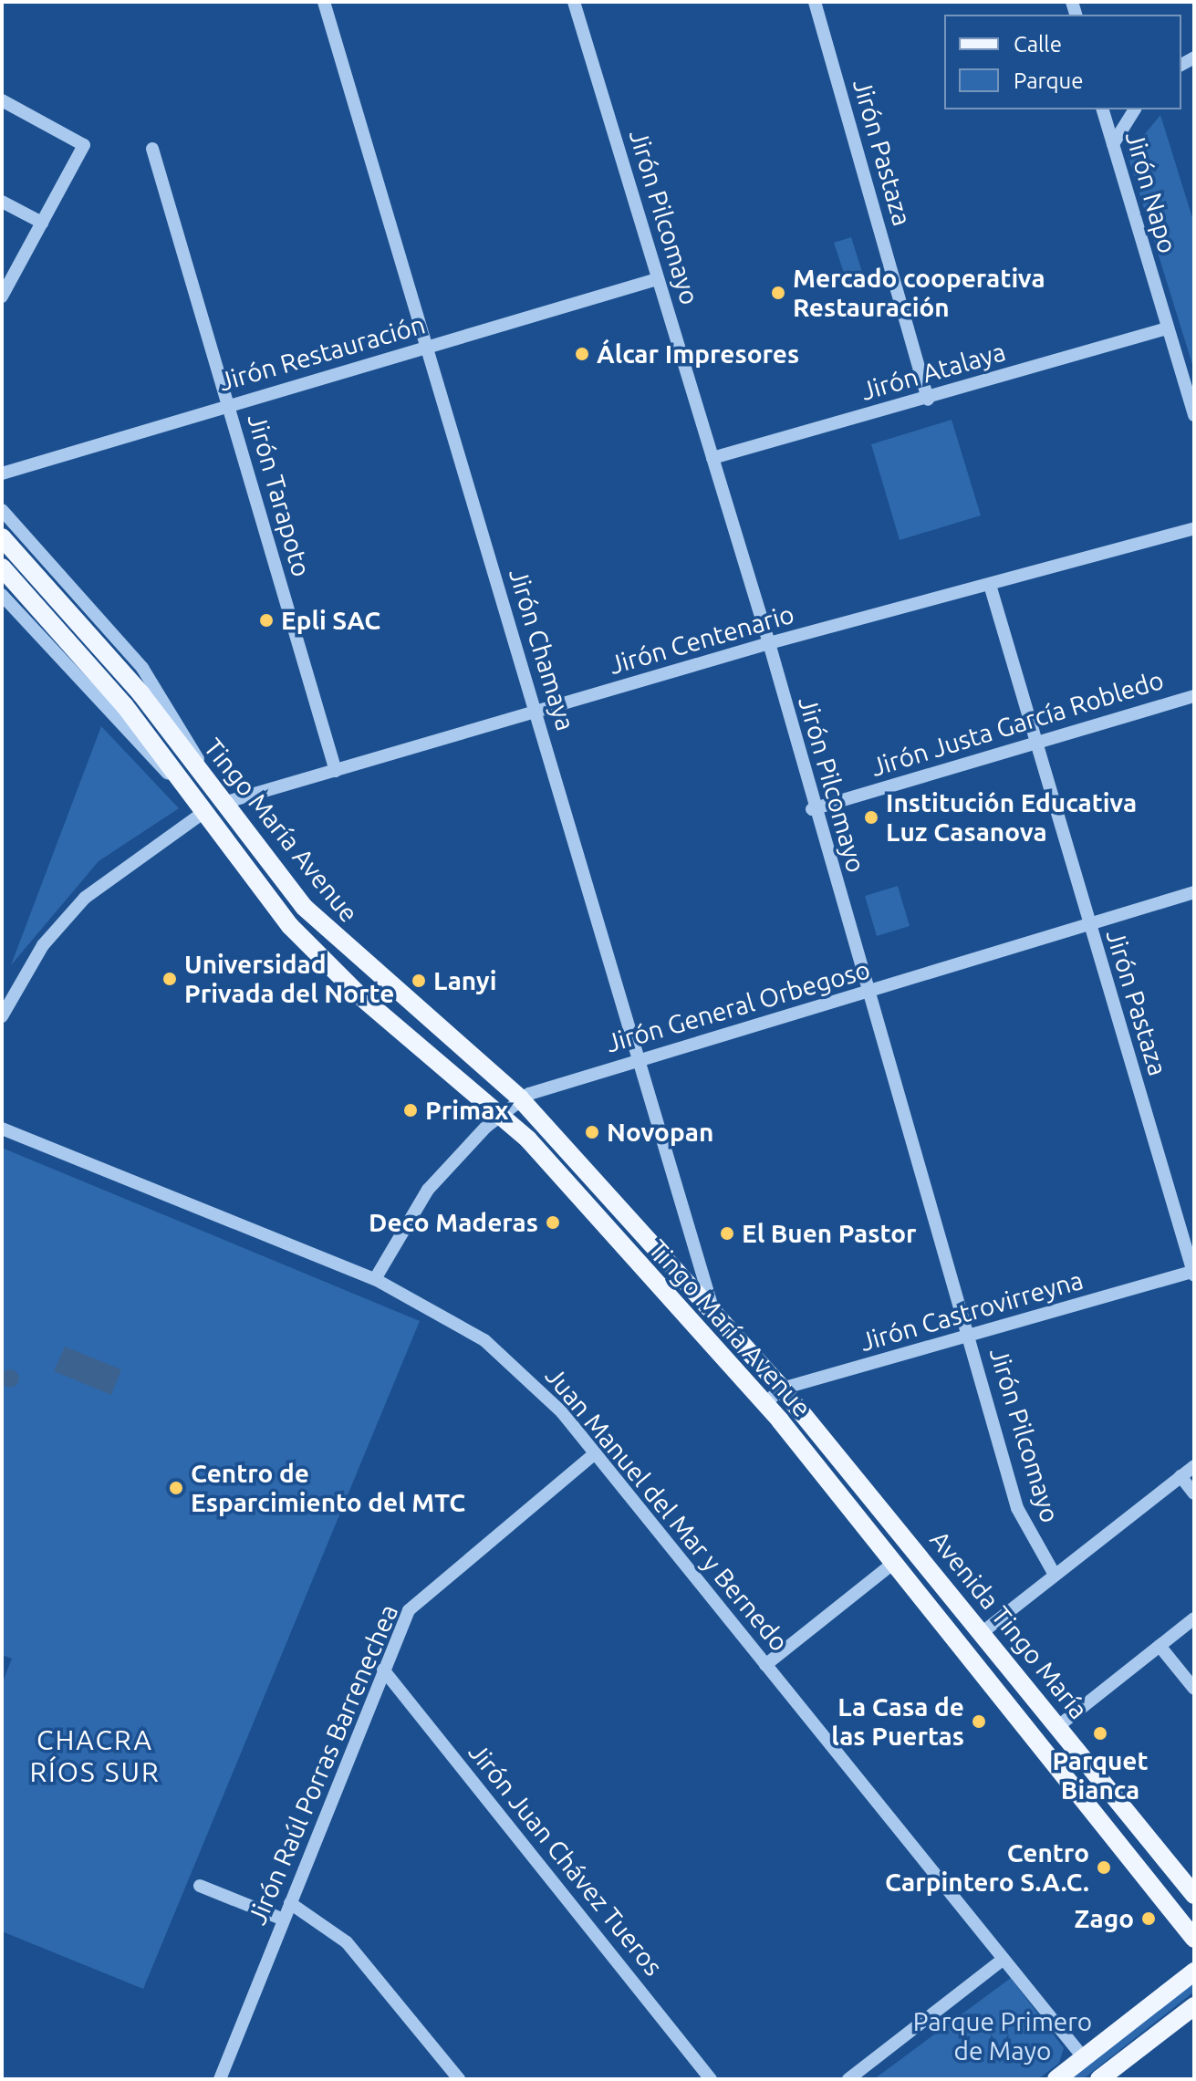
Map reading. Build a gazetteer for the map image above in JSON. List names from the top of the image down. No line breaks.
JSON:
{"streets":{"main road":["Tingo María Avenue","Avenida Tingo María"],"street":["Jirón Pastaza","Jirón Napo","Jirón Pilcomayo","Jirón Restauración","Jirón Atalaya","Jirón Tarapoto","Jirón Centenario","Jirón Chamaya","Jirón Justa García Robledo","Jirón General Orbegoso","Jirón Castrovirreyna","Juan Manuel del Mar y Bernedo","Jirón Raúl Porras Barrenechea","Jirón Juan Chávez Tueros"]},"crossings":[["Jirón Pastaza","Jirón Atalaya"],["Jirón Pastaza","Jirón Centenario"],["Jirón Pastaza","Jirón Justa García Robledo"],["Jirón Pastaza","Jirón General Orbegoso"],["Jirón Pastaza","Jirón Castrovirreyna"],["Jirón Napo","Jirón Atalaya"],["Jirón Pilcomayo","Jirón Restauración"],["Jirón Pilcomayo","Jirón Atalaya"],["Jirón Pilcomayo","Jirón Centenario"],["Jirón Pilcomayo","Jirón Justa García Robledo"],["Jirón Pilcomayo","Jirón General Orbegoso"],["Jirón Pilcomayo","Jirón Castrovirreyna"],["Jirón Restauración","Jirón Tarapoto"],["Jirón Restauración","Jirón Chamaya"],["Jirón Tarapoto","Jirón Centenario"],["Jirón Centenario","Jirón Chamaya"],["Jirón Centenario","Tingo María Avenue"],["Jirón Chamaya","Tingo María Avenue"],["Jirón Chamaya","Jirón General Orbegoso"],["Tingo María Avenue","Jirón General Orbegoso"],["Tingo María Avenue","Jirón Castrovirreyna"],["Tingo María Avenue","Avenida Tingo María"],["Jirón General Orbegoso","Juan Manuel del Mar y Bernedo"],["Jirón Castrovirreyna","Avenida Tingo María"],["Juan Manuel del Mar y Bernedo","Jirón Raúl Porras Barrenechea"],["Jirón Raúl Porras Barrenechea","Jirón Juan Chávez Tueros"]],"districts":["CHACRA RÍOS SUR"],"parks":["Parque Primero de Mayo"],"places":["Mercado cooperativa Restauración","Álcar Impresores","Epli SAC","Institución Educativa Luz Casanova","Universidad Privada del Norte","Lanyi","Primax","Novopan","Deco Maderas","El Buen Pastor","Centro de Esparcimiento del MTC","La Casa de las Puertas","Parquet Bianca","Centro Carpintero S.A.C.","Zago"],"legend":["Calle","Parque"]}
